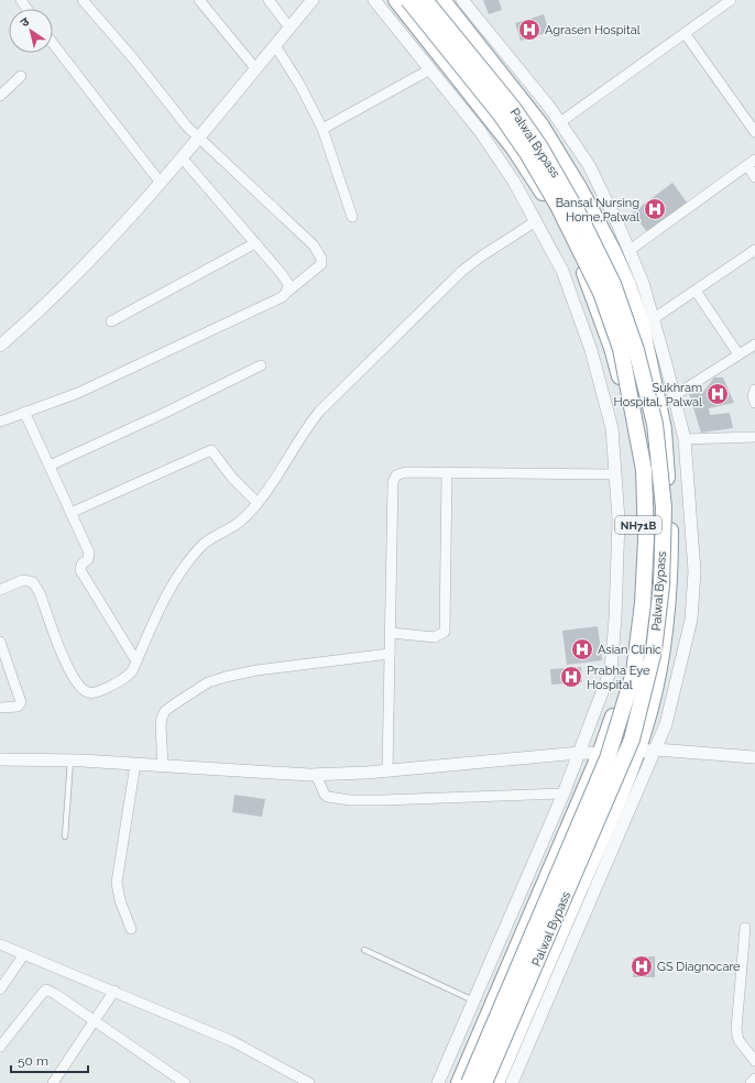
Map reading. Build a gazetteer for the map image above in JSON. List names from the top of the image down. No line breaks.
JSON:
{"streets":{"highway":["Palwal Bypass","NH71B"]},"places":{"hospital":["Agrasen Hospital","Bansal Nursing Home,Palwal","Sukhram Hospital, Palwal","Asian Clinic","Prabha Eye Hospital","GS Diagnocare"]},"scale_bar":"50 m","north":"top left"}
